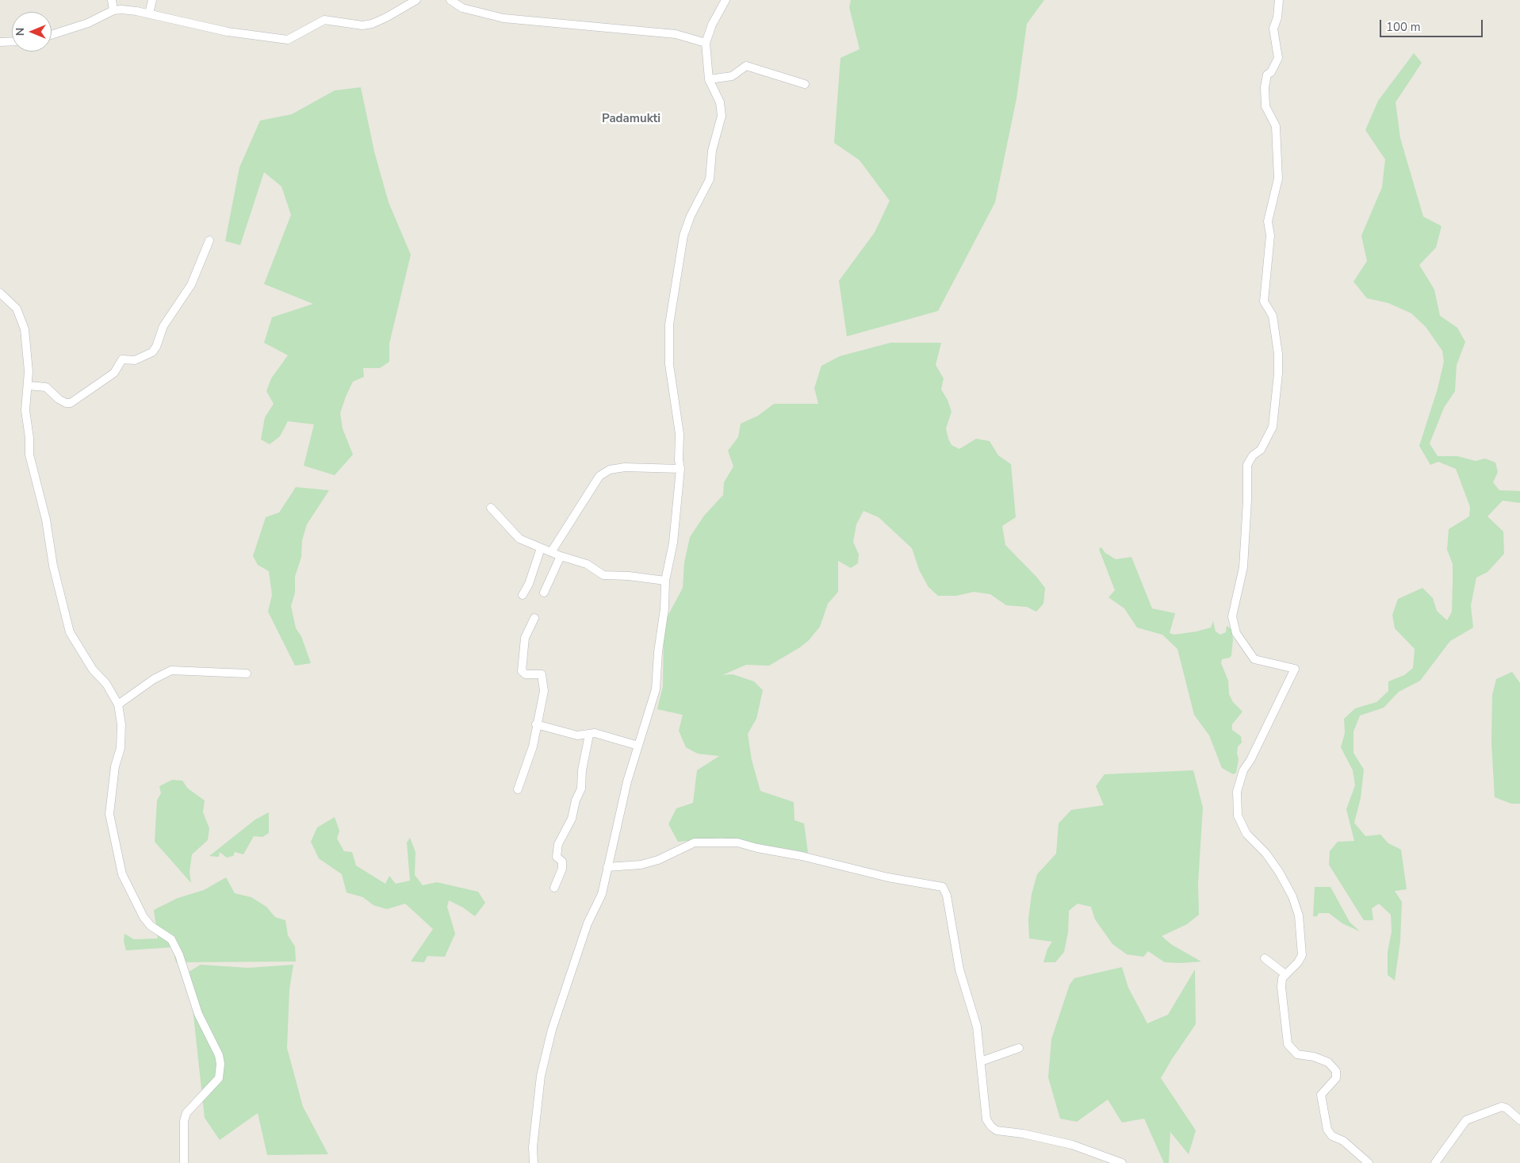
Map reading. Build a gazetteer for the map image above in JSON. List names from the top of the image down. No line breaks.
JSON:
{"districts":["Padamukti"],"scale_bar":"100 m","north":"left"}
